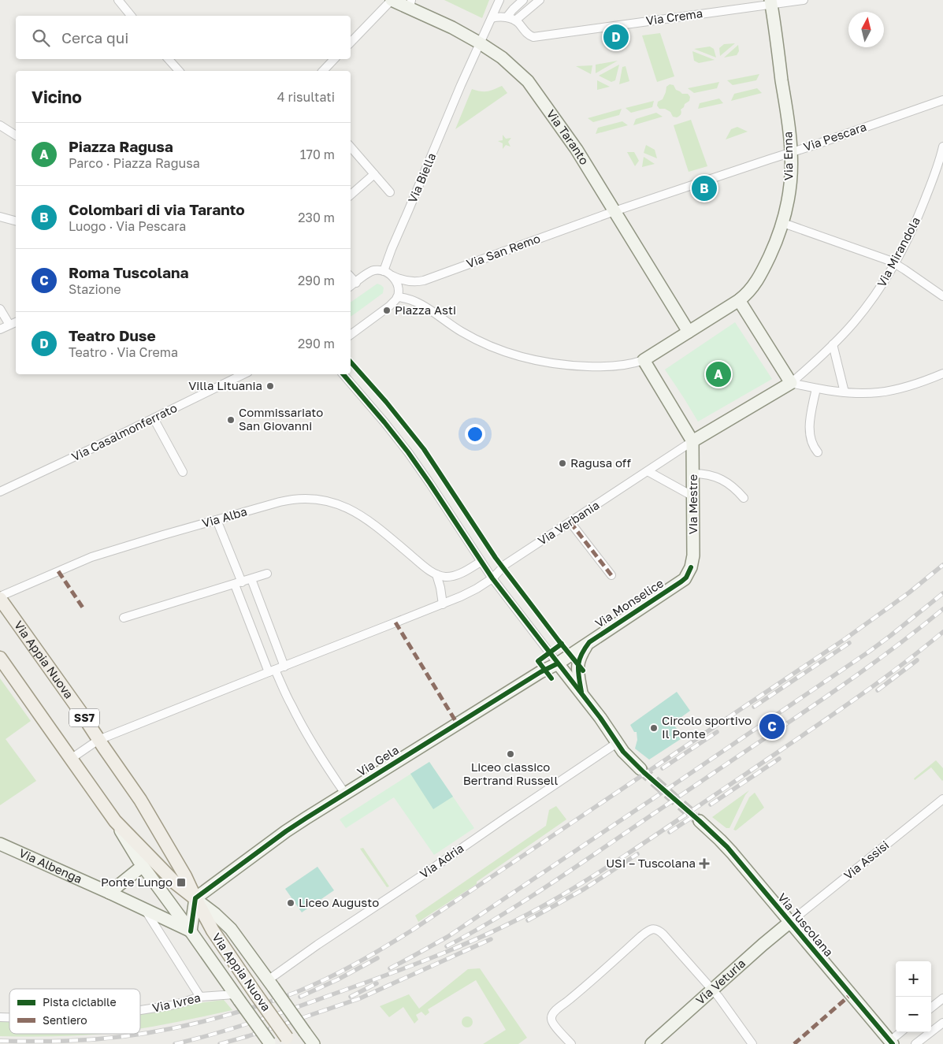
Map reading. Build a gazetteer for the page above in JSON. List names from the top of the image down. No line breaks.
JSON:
{"streets":{"main road":["Via Taranto","Via Enna","Via Mestre","Via Monselice","Via Appia Nuova","SS7","Via Gela","Via Albenga","Via Tuscolana","Via Veturia"],"street":["Via Crema","Via Pescara","Via Biella","Via San Remo","Via Mirandola","Via Casalmonferrato","Via Alba","Via Verbania","Via Assisi","Via Adria","Via Ivrea"]},"crossings":[["Via Crema","Via Enna"],["Via Crema","Via Biella"],["Via Pescara","Via Taranto"],["Via Pescara","Via Enna"],["Via Pescara","Via San Remo"],["Via Taranto","Via Enna"],["Via Taranto","Via Biella"],["Via Taranto","Via San Remo"],["Via Mestre","Via Verbania"],["Via Mestre","Via Monselice"],["Via Alba","Via Appia Nuova"],["Via Verbania","Via Appia Nuova"],["Via Verbania","SS7"],["Via Monselice","Via Gela"],["Via Appia Nuova","SS7"],["Via Appia Nuova","Via Gela"],["Via Appia Nuova","Via Adria"],["Via Appia Nuova","Via Albenga"],["Via Appia Nuova","Via Ivrea"],["SS7","Via Gela"],["Via Assisi","Via Tuscolana"],["Via Assisi","Via Veturia"],["Via Tuscolana","Via Veturia"]],"places":{"other":["Piazza Asti","Villa Lituania","Commissariato San Giovanni","Ragusa off","Circolo sportivo Il Ponte","Liceo classico Bertrand Russell","Liceo Augusto"],"health":["USI – Tuscolana"],"transit":["Ponte Lungo"]},"legend":["Pista ciclabile","Sentiero"],"north":"top","page":{"search":"Cerca qui","pins":["D","B","A","C"],"heading":["Vicino","4 risultati"],"list":[{"mark":"A","name":"Piazza Ragusa","note":"Parco · Piazza Ragusa","value":"170 m"},{"mark":"B","name":"Colombari di via Taranto","note":"Luogo · Via Pescara","value":"230 m"},{"mark":"C","name":"Roma Tuscolana","note":"Stazione","value":"290 m"},{"mark":"D","name":"Teatro Duse","note":"Teatro · Via Crema","value":"290 m"}],"map_buttons":["+","−"]}}
